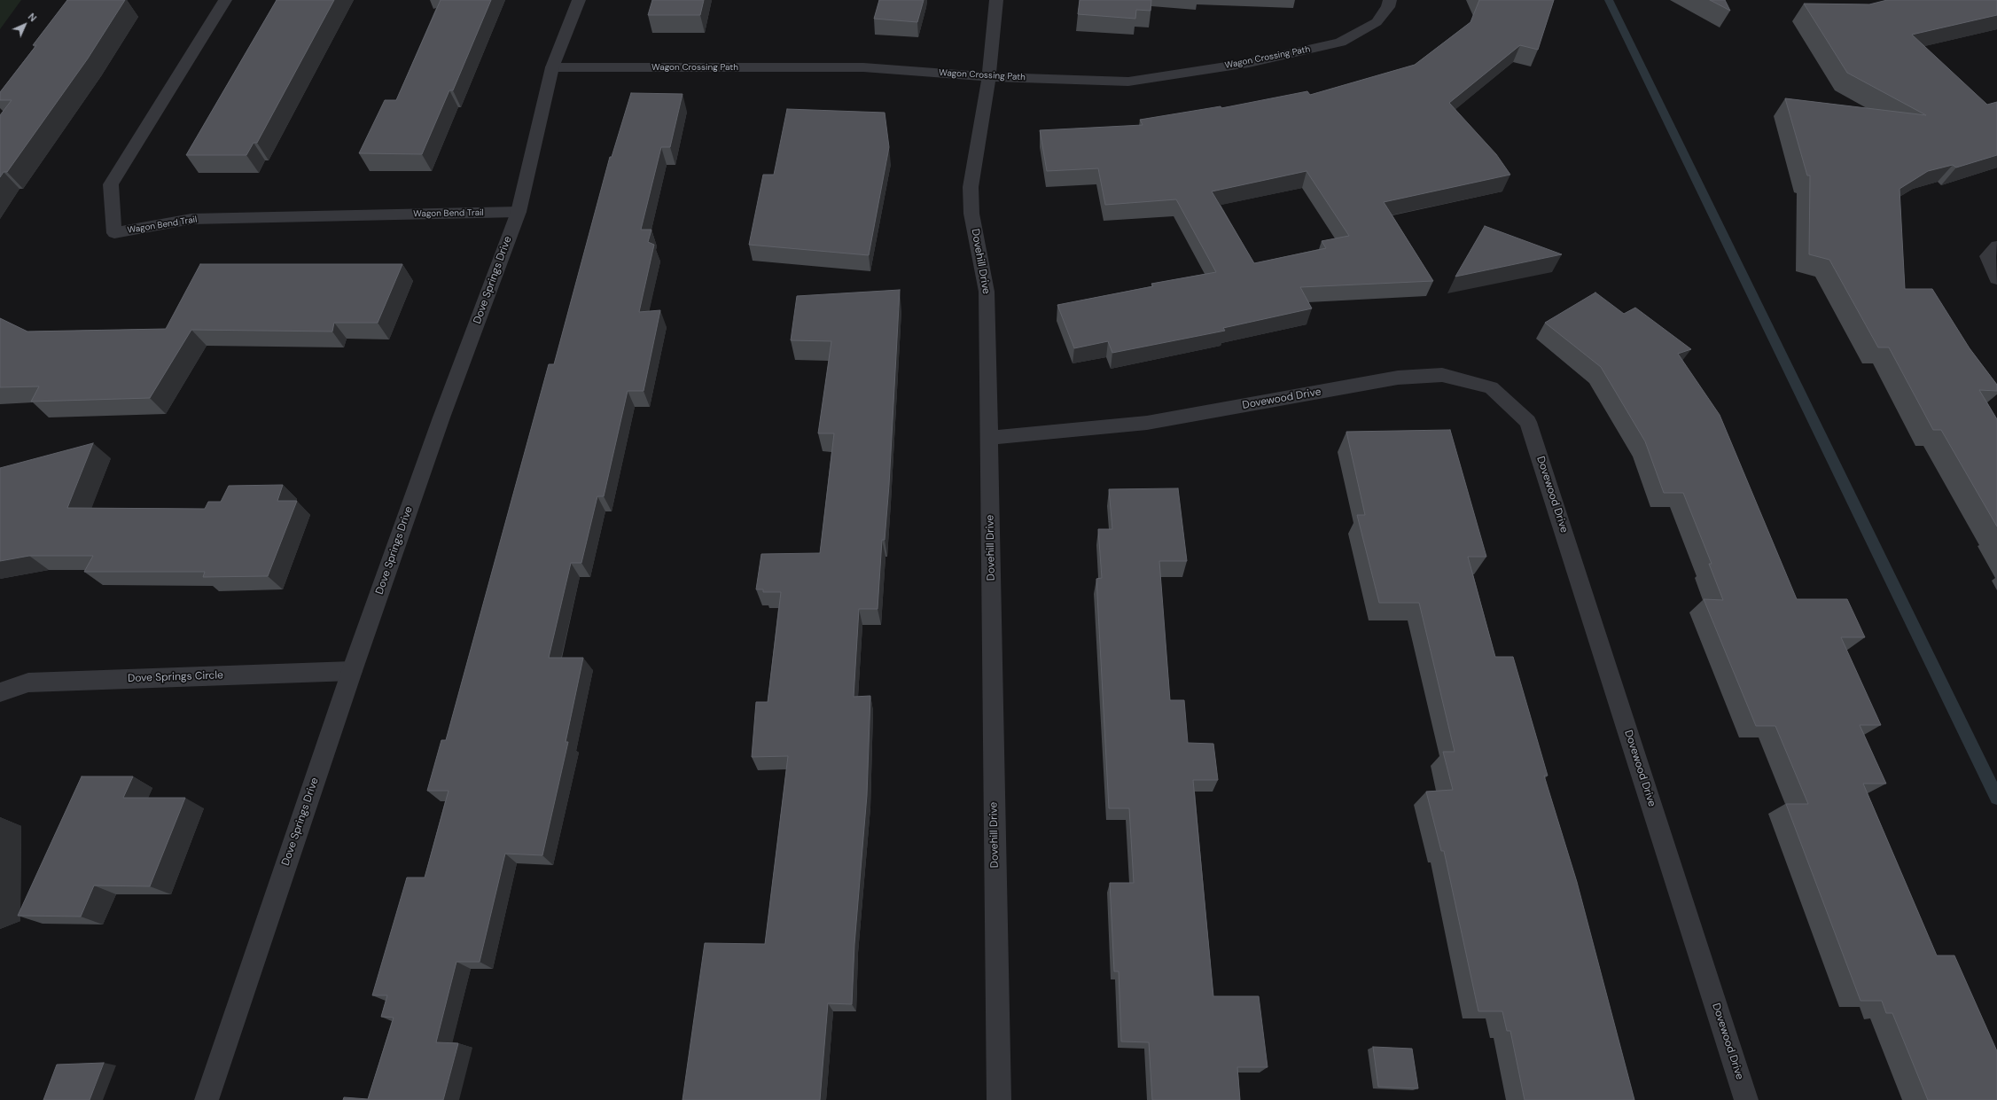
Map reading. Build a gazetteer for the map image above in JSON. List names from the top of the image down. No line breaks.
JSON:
{"streets":{"street":["Wagon Crossing Path","Wagon Bend Trail","Dovehill Drive","Dove Springs Drive","Dovewood Drive","Dove Springs Circle"]},"crossings":[["Wagon Crossing Path","Dovehill Drive"],["Wagon Crossing Path","Dove Springs Drive"],["Wagon Bend Trail","Dove Springs Drive"],["Dovehill Drive","Dovewood Drive"],["Dove Springs Drive","Dove Springs Circle"]],"north":"top right"}
